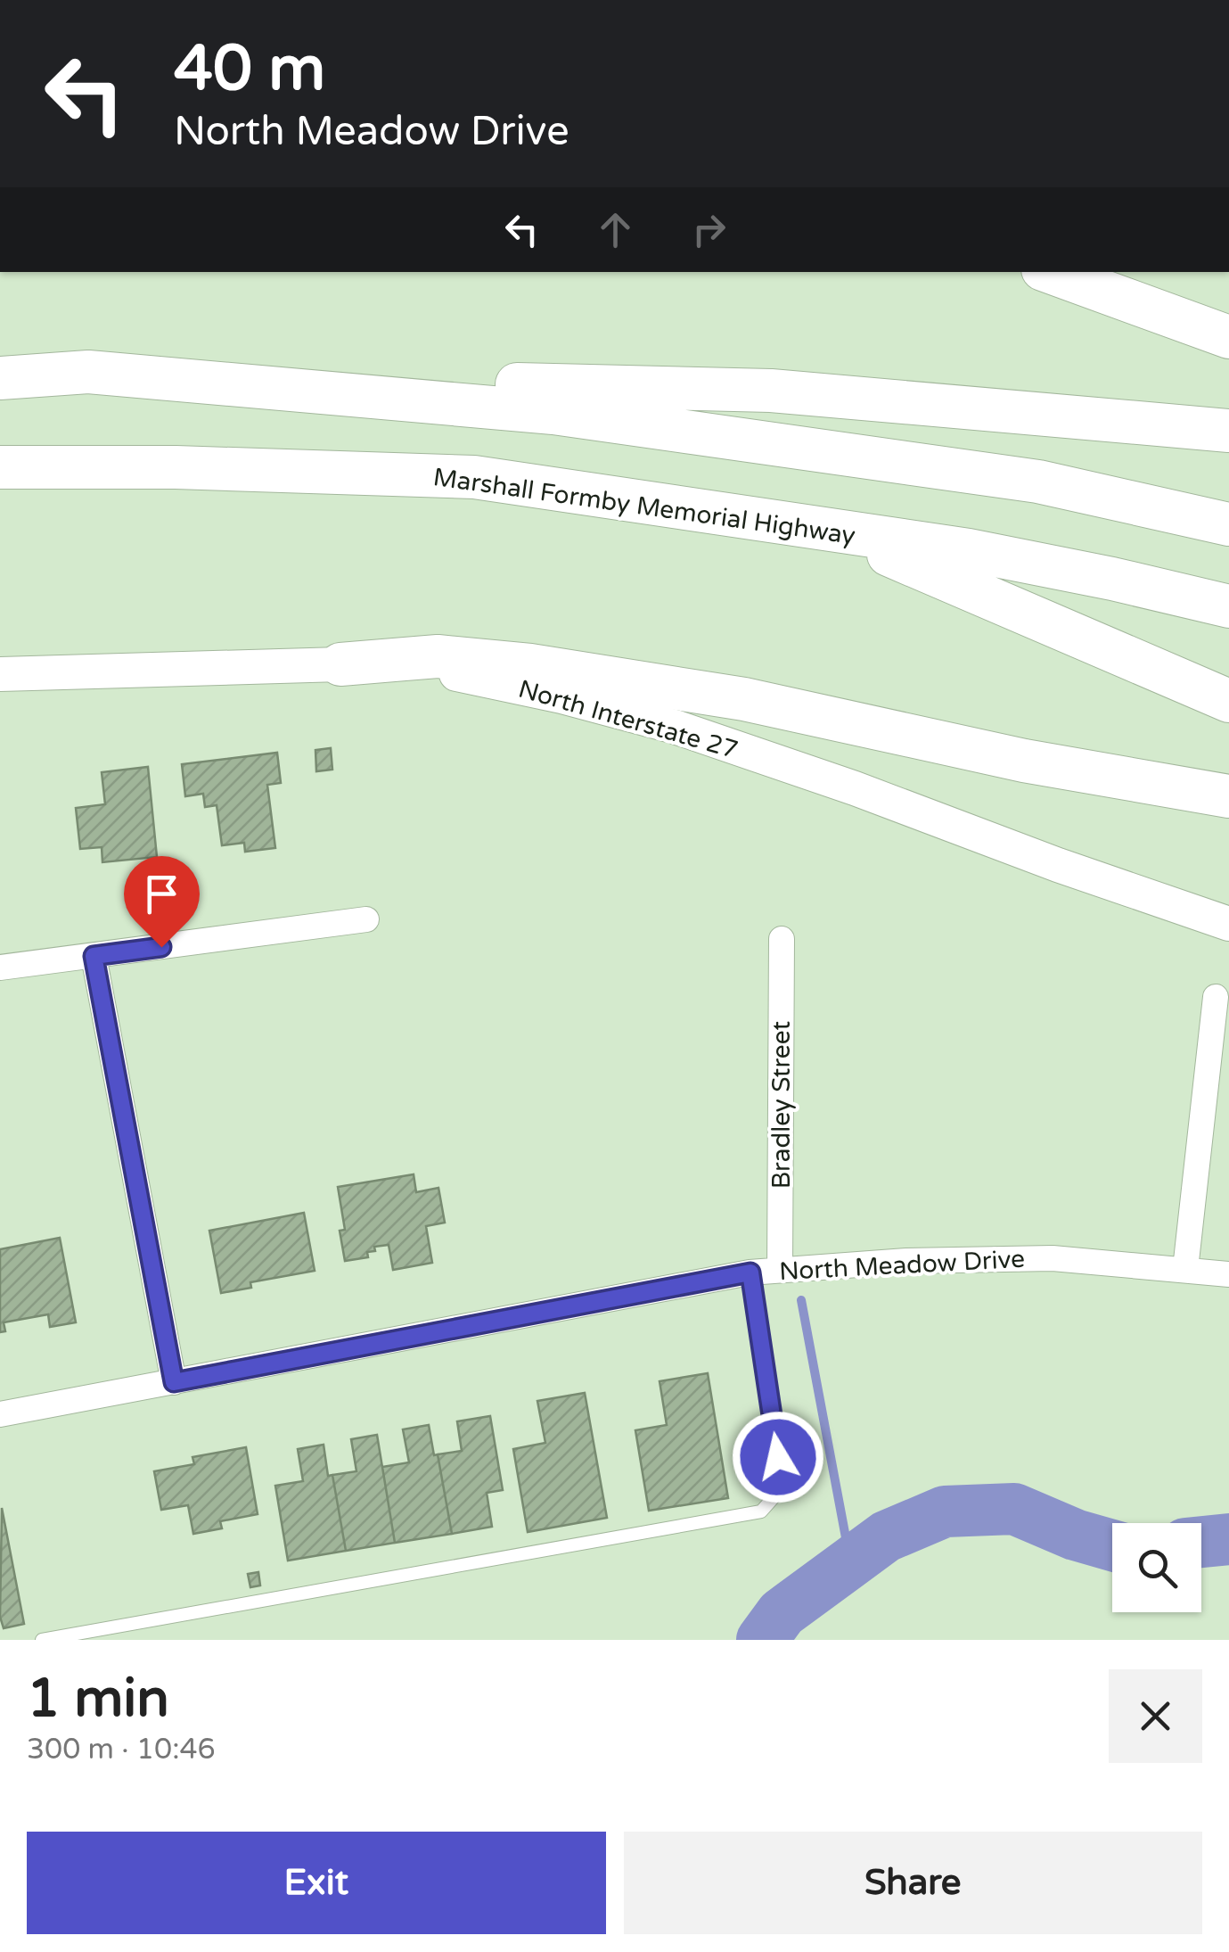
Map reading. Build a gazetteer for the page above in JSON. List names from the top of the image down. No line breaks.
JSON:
{"streets":{"highway":["Marshall Formby Memorial Highway"],"main road":["North Interstate 27"],"street":["Bradley Street","North Meadow Drive"]},"crossings":[["Bradley Street","North Meadow Drive"]],"page":{"turn":["40 m","North Meadow Drive"],"heading":["1 min","300 m · 10:46"],"buttons":["Exit","Share"]}}
